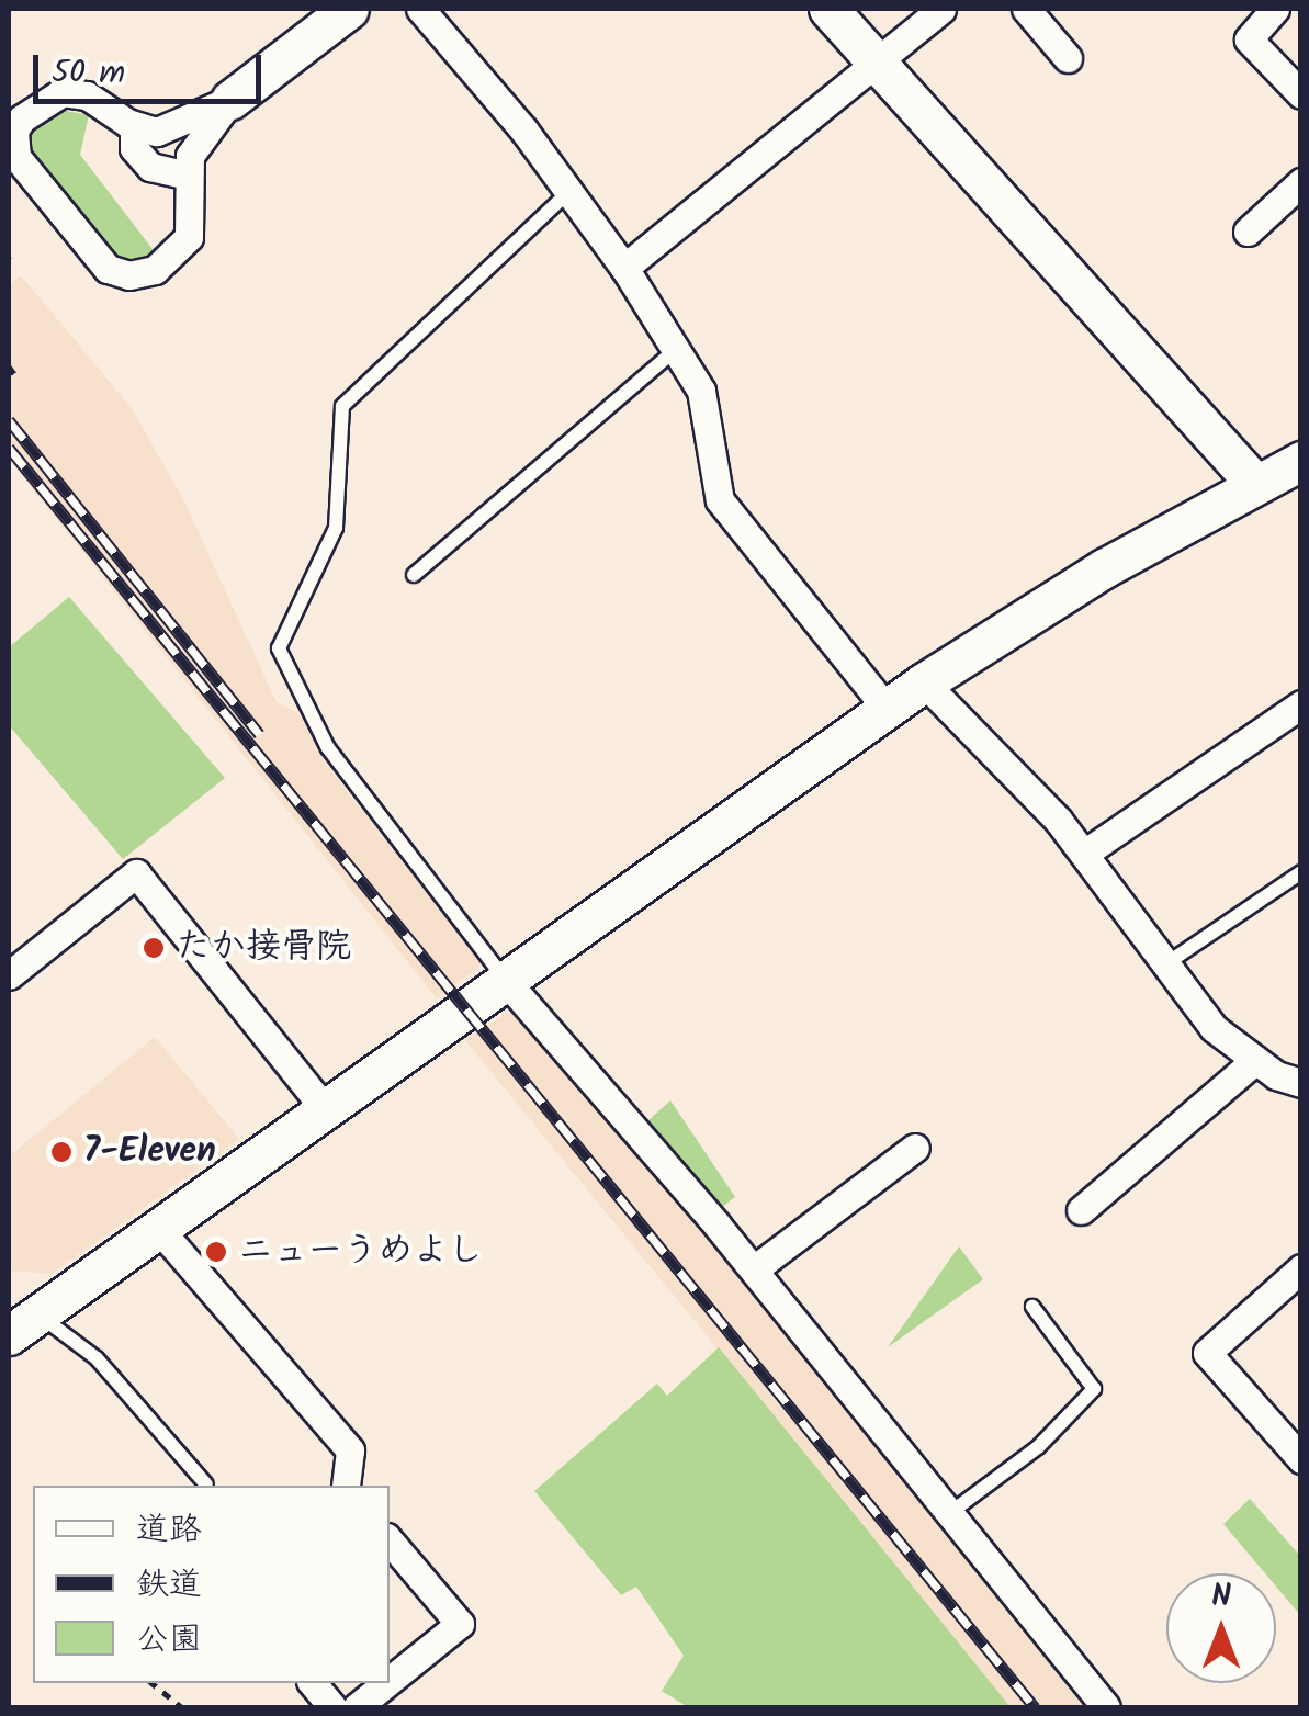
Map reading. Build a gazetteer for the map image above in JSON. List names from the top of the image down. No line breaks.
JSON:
{"places":["たか接骨院","7-Eleven","ニューうめよし"],"legend":["道路","鉄道","公園"],"scale_bar":"50 m","north":"top"}
